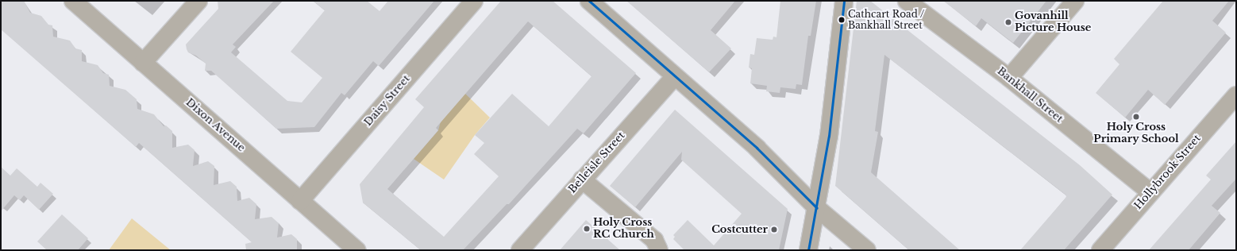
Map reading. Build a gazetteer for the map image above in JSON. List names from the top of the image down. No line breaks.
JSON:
{"streets":{"street":["Bankhall Street","Daisy Street","Dixon Avenue","Belleisle Street","Hollybrook Street"]},"crossings":[["Bankhall Street","Hollybrook Street"],["Daisy Street","Dixon Avenue"]],"places":["Cathcart Road / Bankhall Street","Govanhill Picture House","Holy Cross Primary School","Holy Cross RC Church","Costcutter"]}
